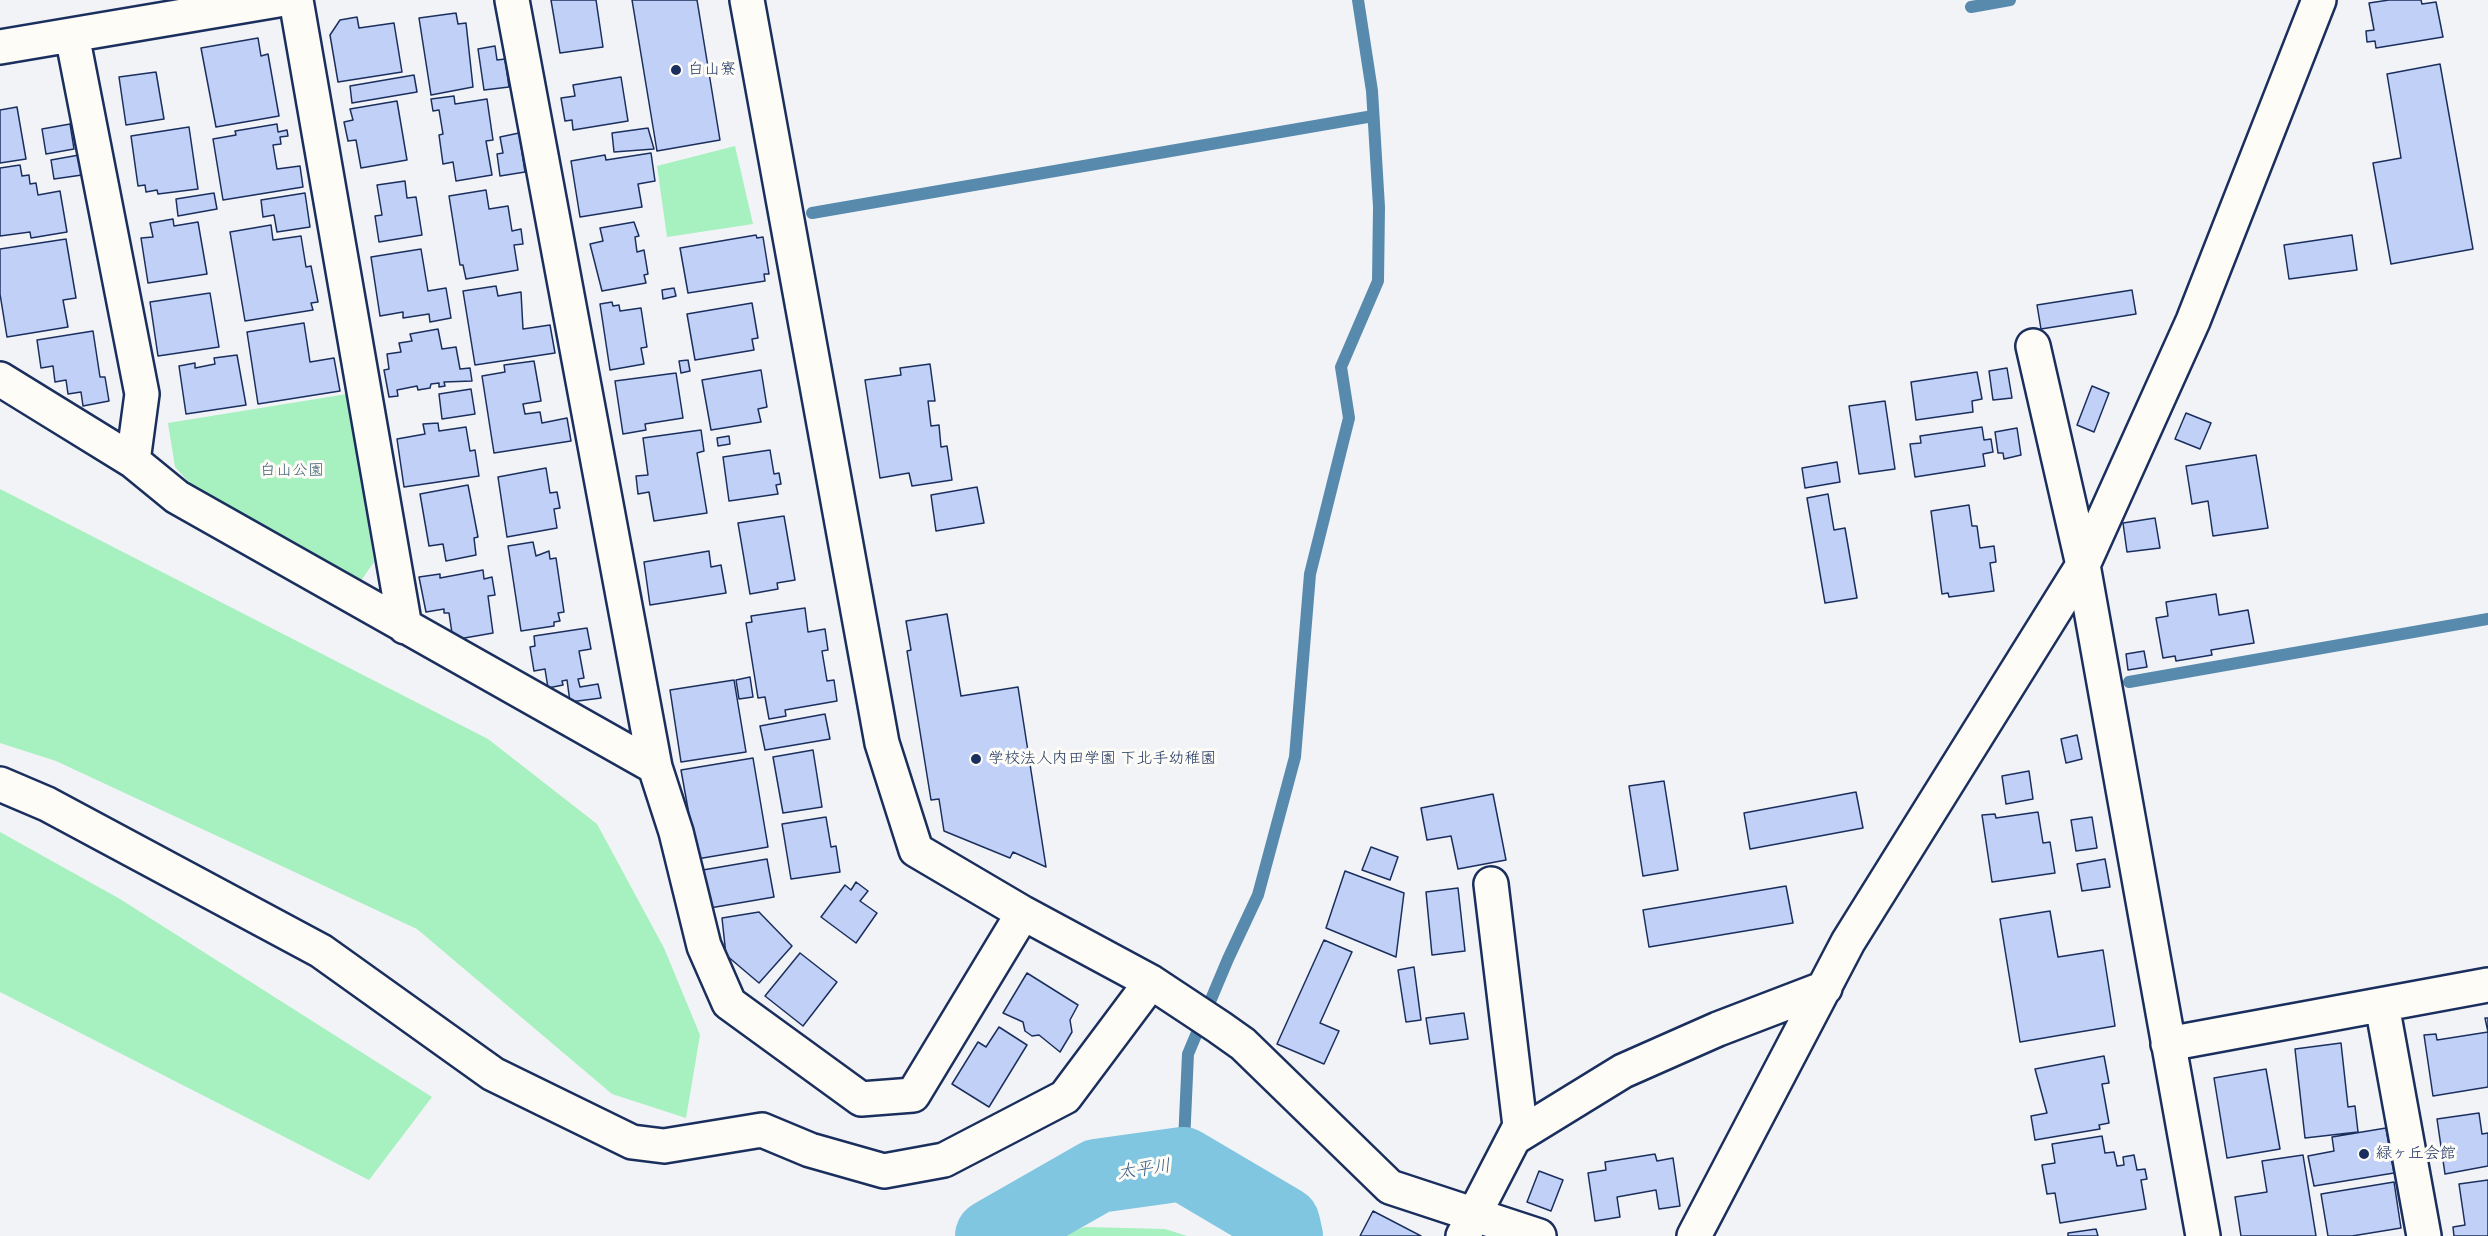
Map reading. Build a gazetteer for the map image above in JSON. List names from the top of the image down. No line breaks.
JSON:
{"water":["太平川"],"parks":["白山公園"],"places":["白山寮","学校法人内田学園 下北手幼稚園","緑ヶ丘会館"]}
